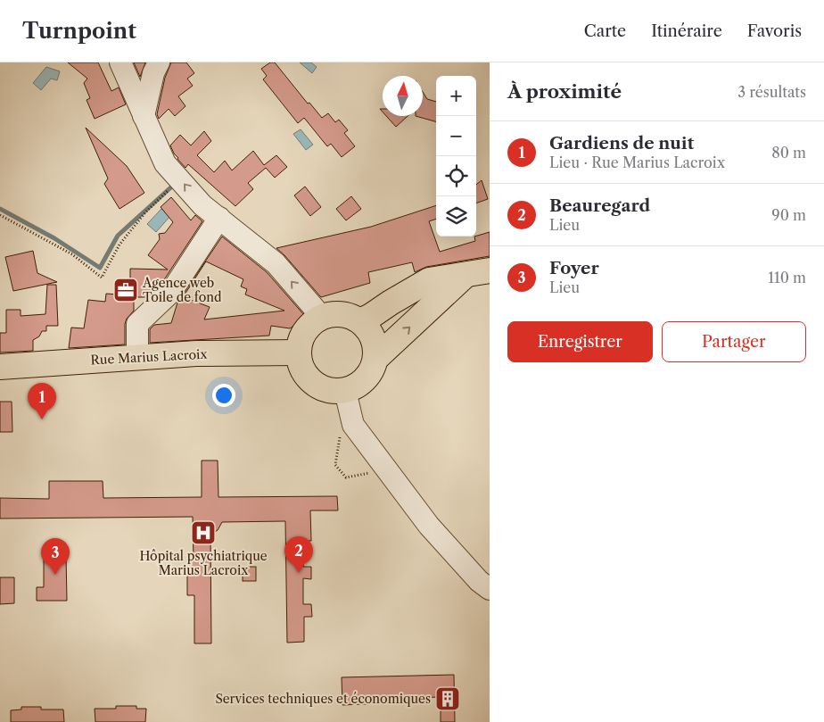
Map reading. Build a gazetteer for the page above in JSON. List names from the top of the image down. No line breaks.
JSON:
{"streets":{"main road":["Rue Marius Lacroix"]},"places":{"office":["Agence web Toile de fond"],"hospital":["Hôpital psychiatrique Marius Lacroix"],"building":["Services techniques et économiques"]},"north":"top","page":{"header":"Turnpoint","nav":["Carte","Itinéraire","Favoris"],"heading":["À proximité","3 résultats"],"map_buttons":["+","−"],"list":[{"mark":"1","name":"Gardiens de nuit","note":"Lieu · Rue Marius Lacroix","value":"80 m"},{"mark":"2","name":"Beauregard","note":"Lieu","value":"90 m"},{"mark":"3","name":"Foyer","note":"Lieu","value":"110 m"}],"buttons":["Enregistrer","Partager"],"pins":["1","2","3"]}}
